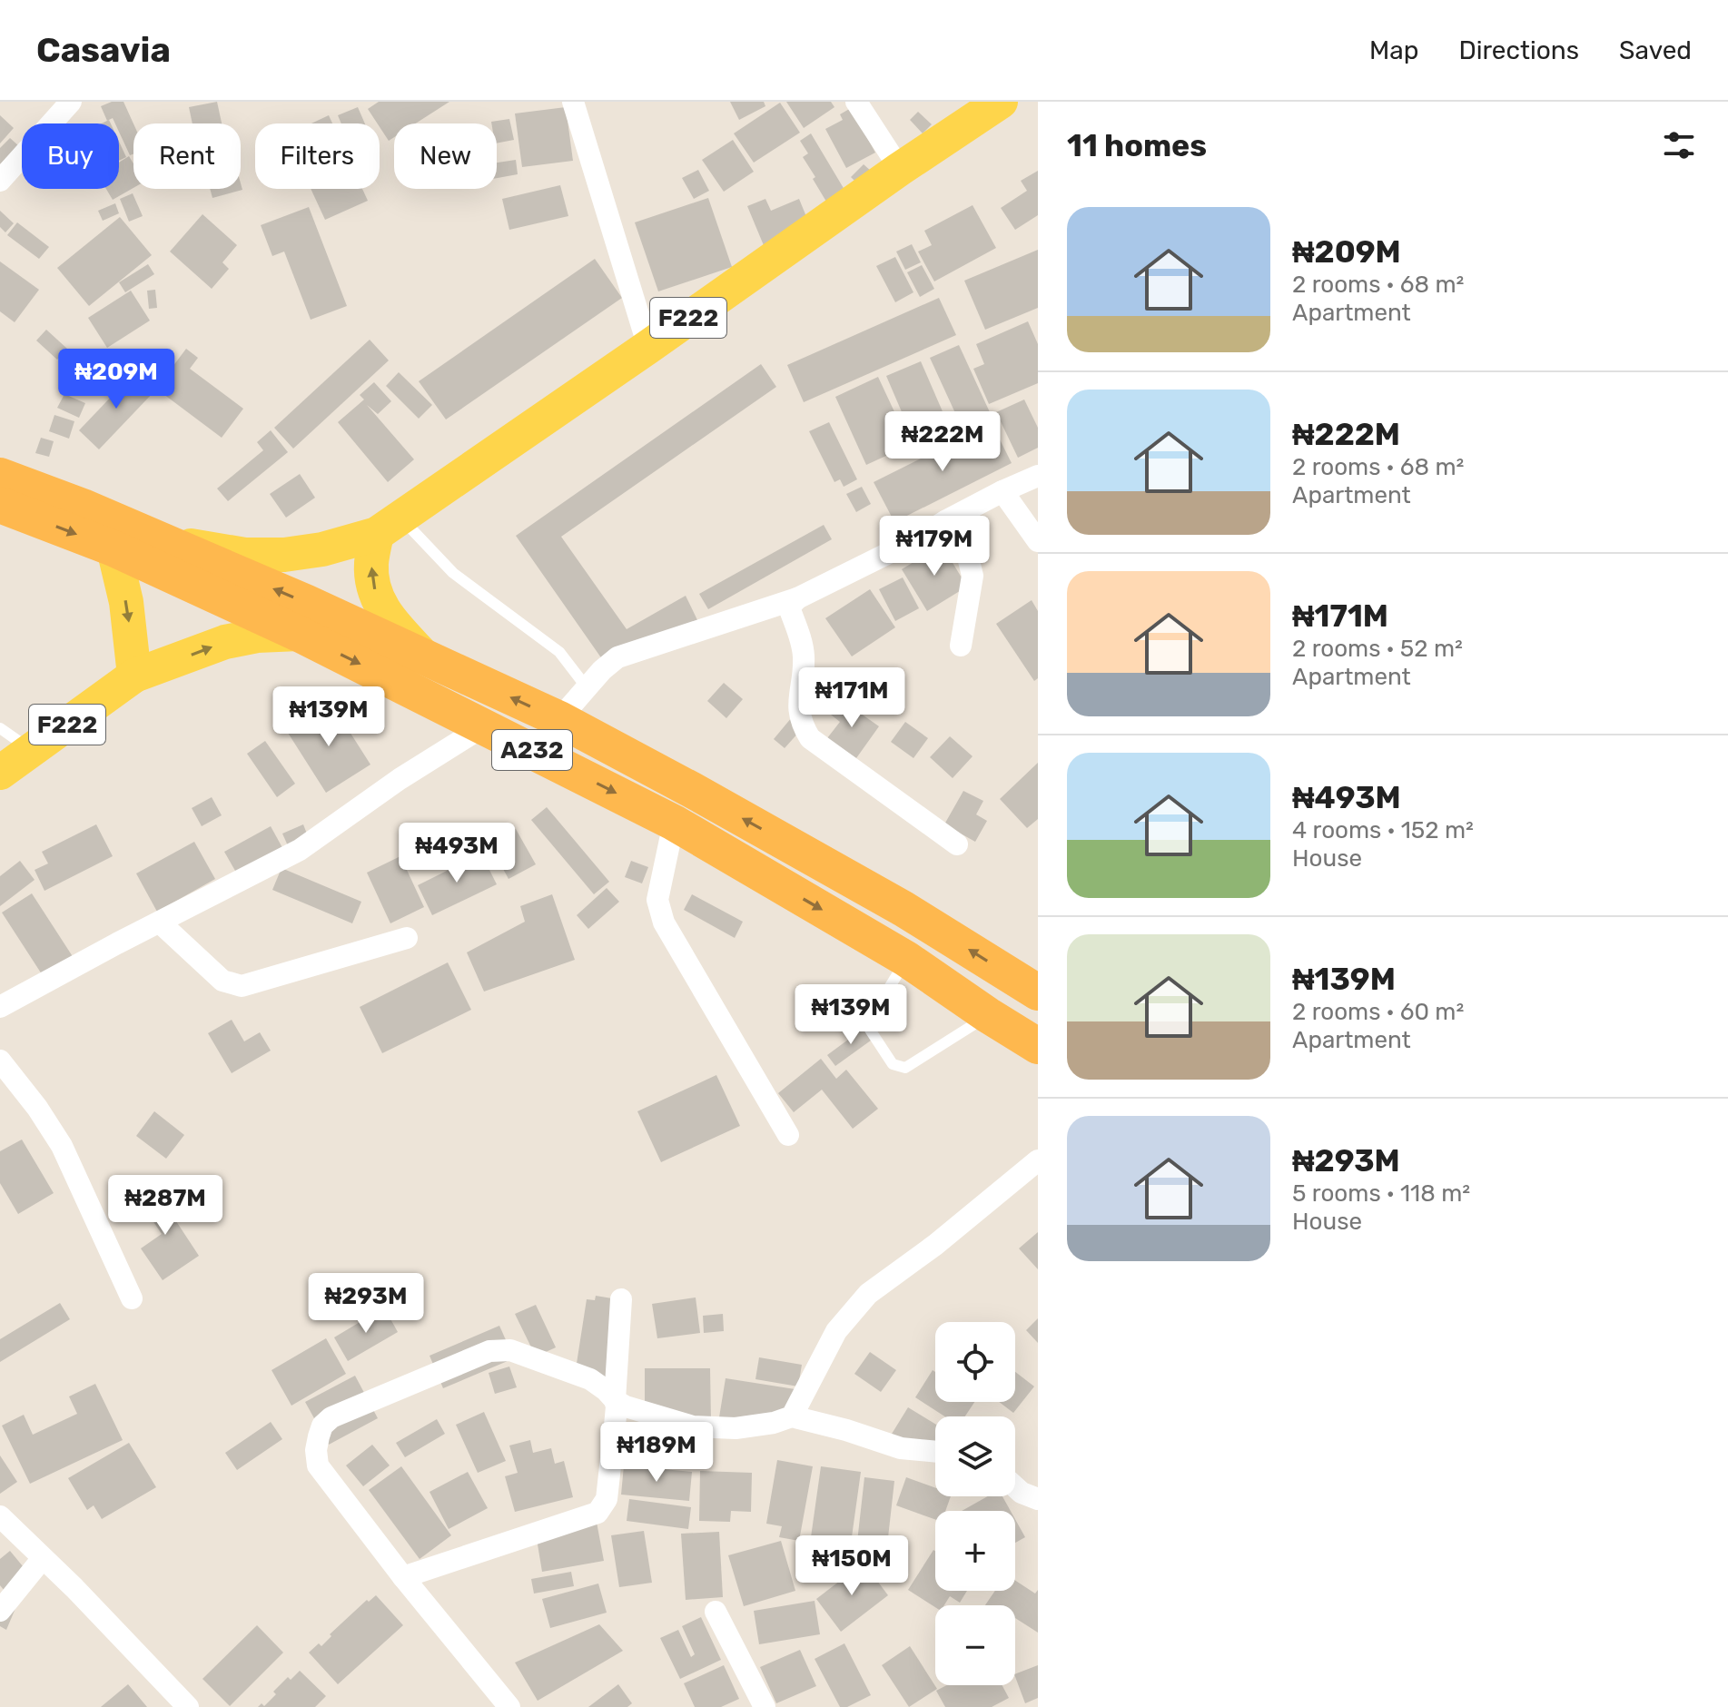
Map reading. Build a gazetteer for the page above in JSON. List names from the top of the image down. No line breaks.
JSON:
{"streets":{"highway":["A232"],"main road":["F222"]},"crossings":[["F222","A232"]],"page":{"header":"Casavia","nav":["Map","Directions","Saved"],"heading":"11 homes","chip":["Buy","Rent","Filters","New"],"list":[{"name":"₦209M","note":"2 rooms · 68 m² · Apartment"},{"name":"₦222M","note":"2 rooms · 68 m² · Apartment"},{"name":"₦171M","note":"2 rooms · 52 m² · Apartment"},{"name":"₦493M","note":"4 rooms · 152 m² · House"},{"name":"₦139M","note":"2 rooms · 60 m² · Apartment"},{"name":"₦293M","note":"5 rooms · 118 m² · House"}],"price":["₦209M","₦222M","₦179M","₦171M","₦139M","₦493M","₦139M","₦287M","₦293M","₦189M","₦150M"],"map_buttons":["+","−"]}}
